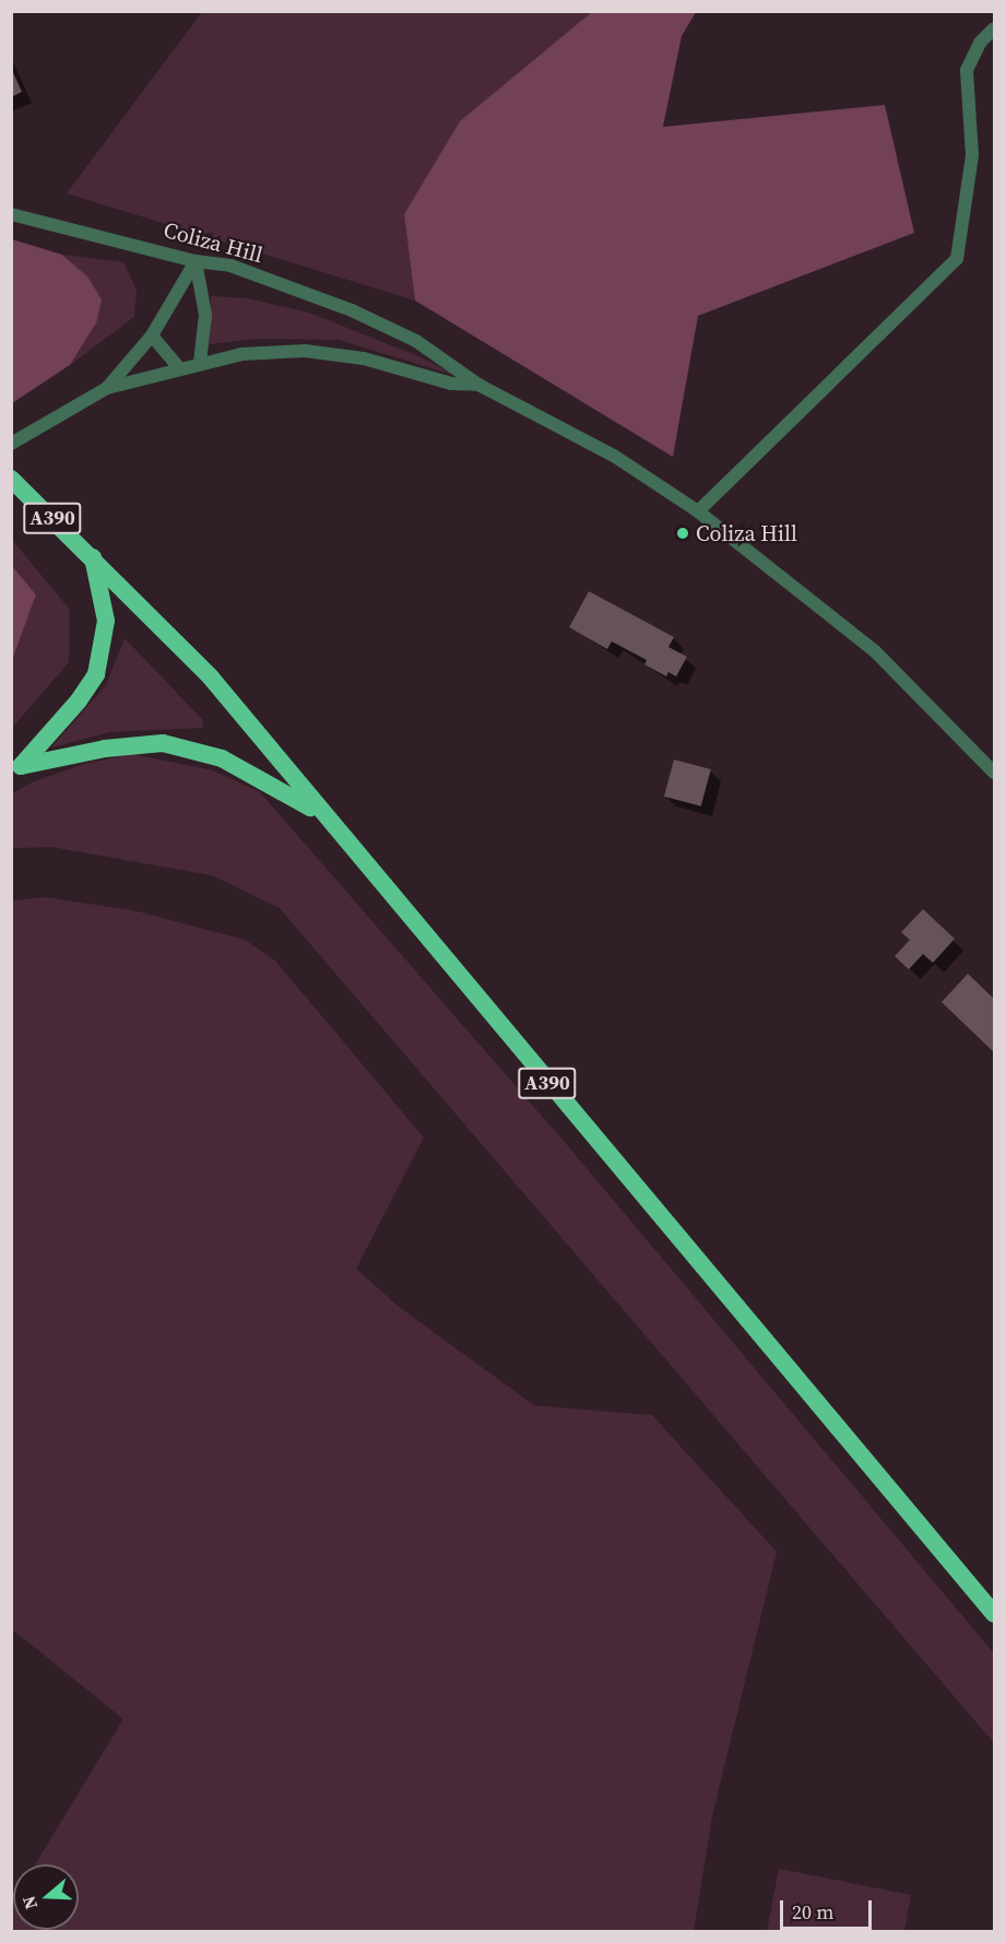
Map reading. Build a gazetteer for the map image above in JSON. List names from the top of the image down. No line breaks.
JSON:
{"streets":{"highway":["A390"],"street":["Coliza Hill"]},"places":["Coliza Hill"],"scale_bar":"20 m","north":"left"}
